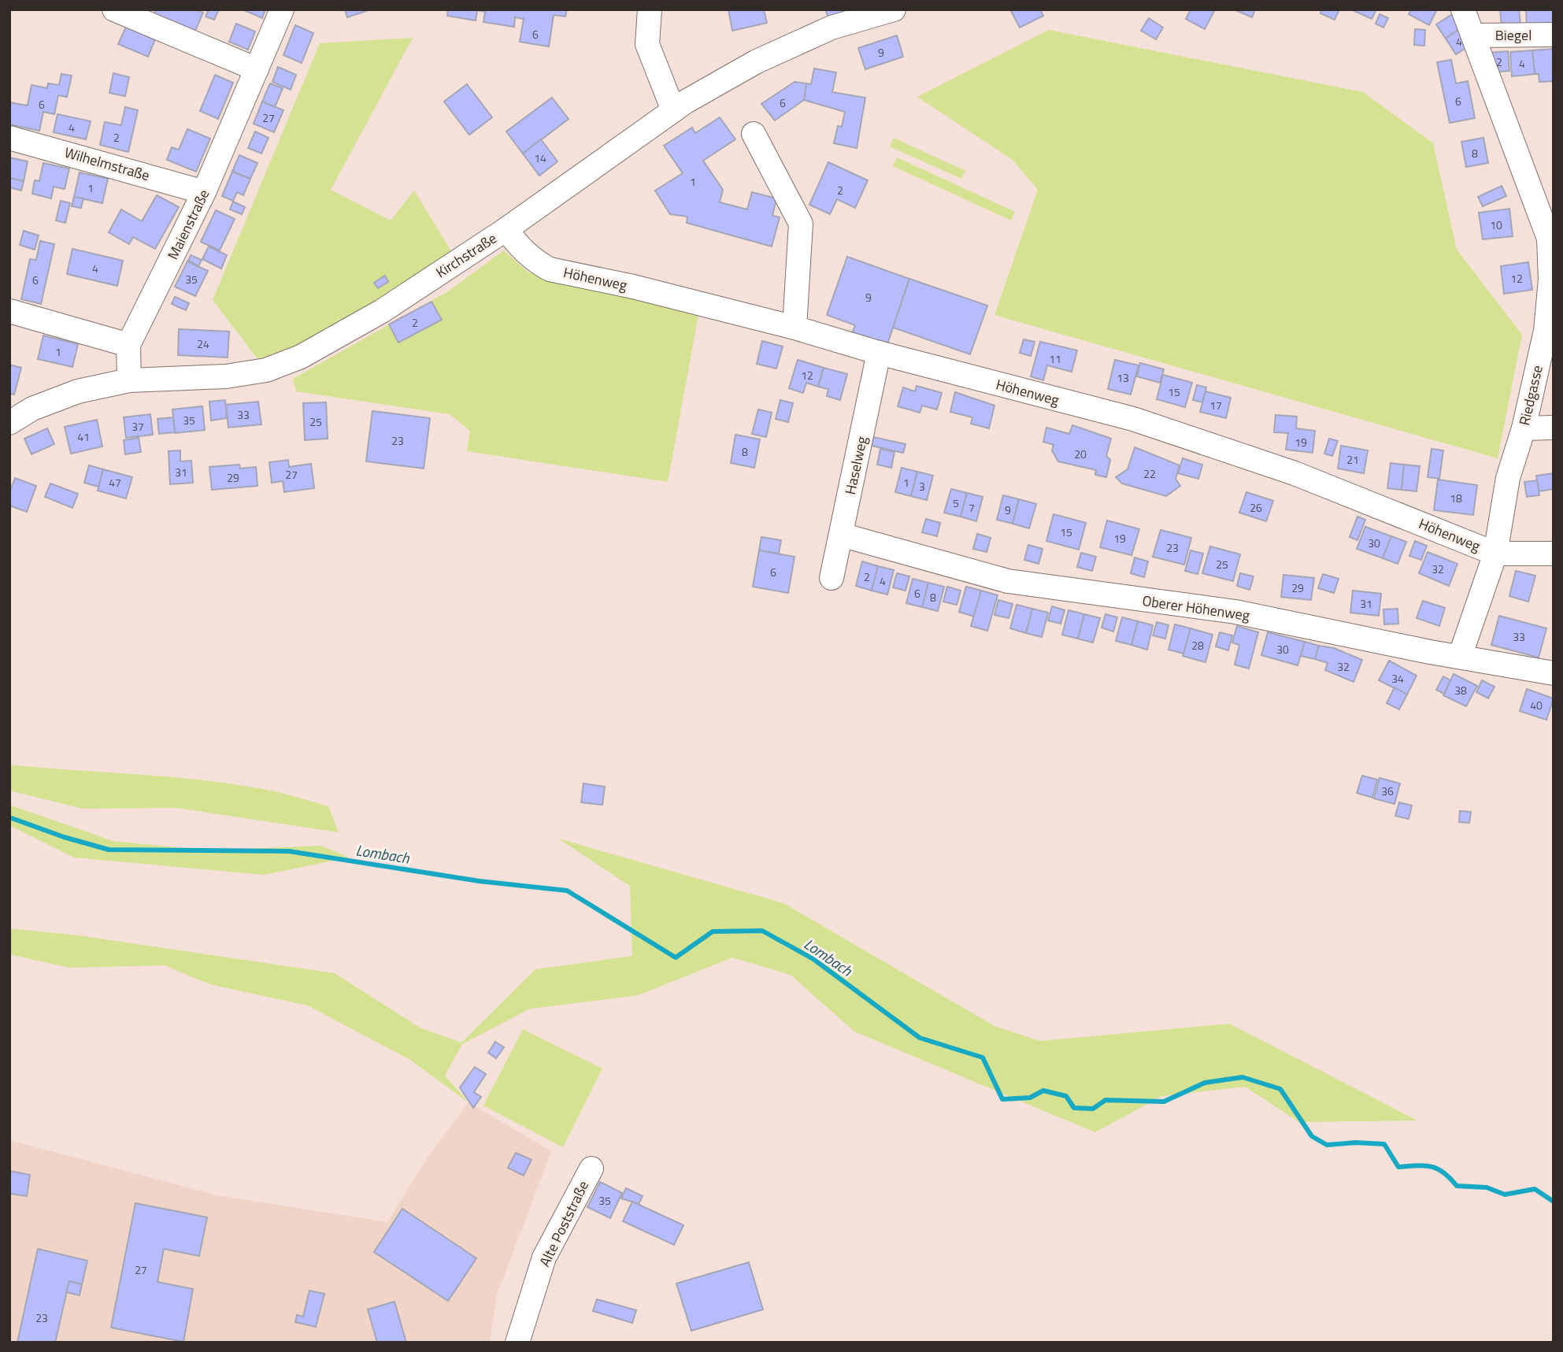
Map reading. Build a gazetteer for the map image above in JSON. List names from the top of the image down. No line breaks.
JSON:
{"streets":{"street":["Biegel","Wilhelmstraße","Maienstraße","Kirchstraße","Höhenweg","Riedgasse","Haselweg","Oberer Höhenweg","Alte Poststraße"]},"crossings":[["Biegel","Riedgasse"],["Wilhelmstraße","Maienstraße"],["Maienstraße","Kirchstraße"],["Kirchstraße","Höhenweg"],["Höhenweg","Riedgasse"],["Höhenweg","Haselweg"],["Riedgasse","Oberer Höhenweg"],["Haselweg","Oberer Höhenweg"]],"water":["Lombach"],"house_numbers":["6","4","9","2","4","6","6","6","27","4","2","8","14","1","1","2","10","4","12","35","6","9","2","24","1","11","12","13","15","17","33","35","25","37","41","23","19","8","20","21","31","22","27","29","47","1","3","18","5","7","26","9","15","19","30","23","25","32","6","2","4","29","6","8","31","33","28","30","32","34","38","40","36","35","27","23"]}
